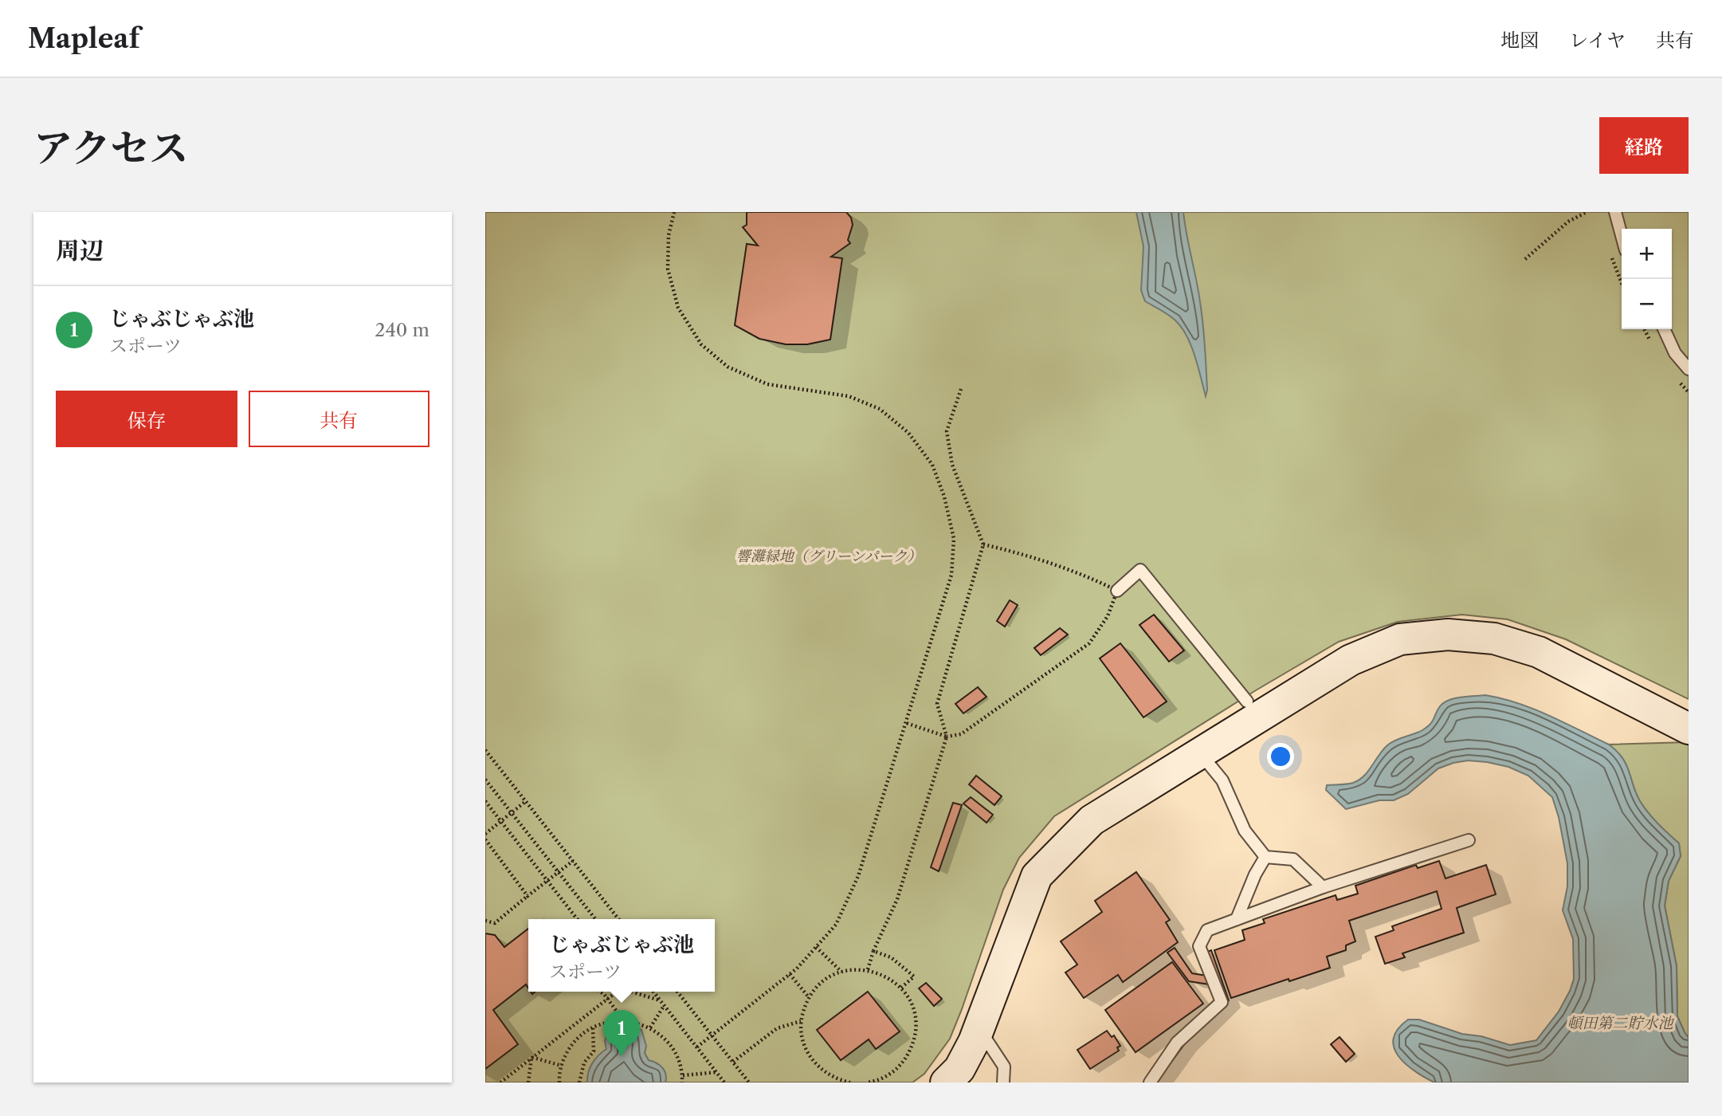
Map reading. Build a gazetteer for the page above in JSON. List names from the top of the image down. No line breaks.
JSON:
{"water":["頓田第二貯水池"],"parks":["響灘緑地（グリーンパーク）"],"page":{"header":"Mapleaf","nav":["地図","レイヤ","共有"],"title":"アクセス","buttons":["経路",["保存","共有"]],"heading":"周辺","map_buttons":["+","−"],"list":[{"mark":"1","name":"じゃぶじゃぶ池","note":"スポーツ","value":"240 m"}],"popup":["じゃぶじゃぶ池","スポーツ"],"pins":"1"}}
